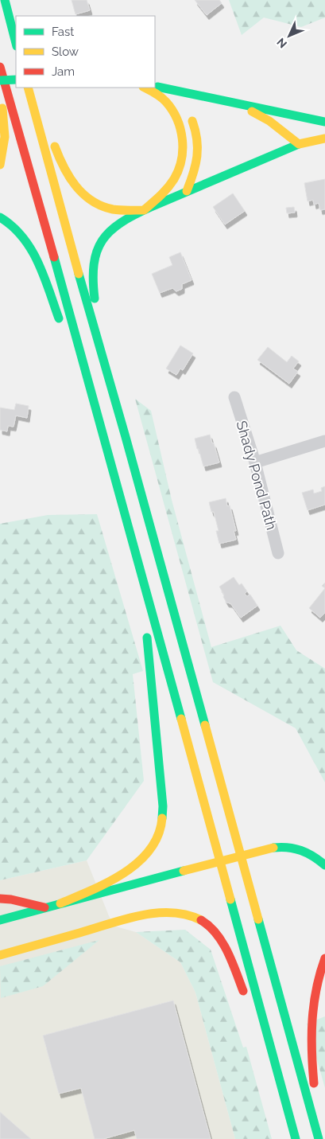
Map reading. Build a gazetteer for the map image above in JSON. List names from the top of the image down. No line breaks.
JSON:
{"streets":{"street":["Shady Pond Path"]},"legend":["Fast","Slow","Jam"],"north":"bottom left"}
